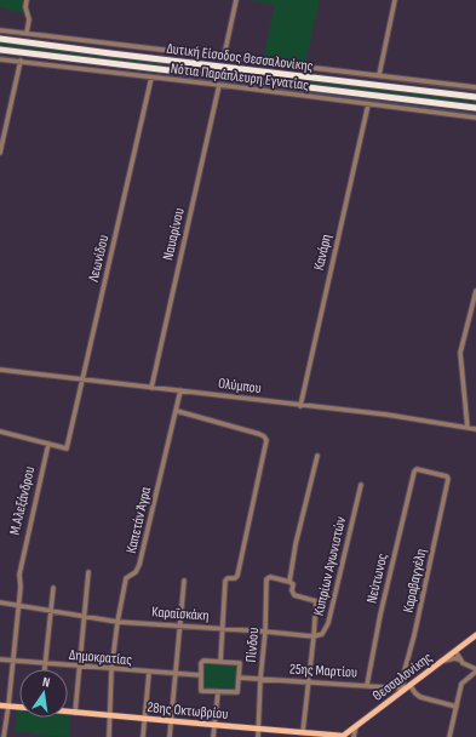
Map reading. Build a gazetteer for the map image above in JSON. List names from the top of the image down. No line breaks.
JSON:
{"streets":{"highway":["Δυτική Είσοδος Θεσσαλονίκης"],"main road":["Θεσσαλονίκης","28ης Οκτωβρίου"],"street":["Νότια Παράπλευρη Εγνατίας","Ναυαρίνου","Κανάρη","Λεωνίδου","Ολύμπου","Μ.Αλεξάνδρου","Καπετάν Άγρα","Κυπρίων Αγωνιστών","Νεύτωνος","Καραβαγγέλη","Καραϊσκάκη","Πίνδου","Δημοκρατίας","25ης Μαρτίου"]},"crossings":[["Νότια Παράπλευρη Εγνατίας","Ναυαρίνου"],["Νότια Παράπλευρη Εγνατίας","Κανάρη"],["Νότια Παράπλευρη Εγνατίας","Λεωνίδου"],["Ναυαρίνου","Ολύμπου"],["Κανάρη","Ολύμπου"],["Λεωνίδου","Ολύμπου"],["Λεωνίδου","Μ.Αλεξάνδρου"],["Ολύμπου","Καπετάν Άγρα"],["Μ.Αλεξάνδρου","Καραϊσκάκη"],["Μ.Αλεξάνδρου","Δημοκρατίας"],["Μ.Αλεξάνδρου","28ης Οκτωβρίου"],["Καπετάν Άγρα","Καραϊσκάκη"],["Καπετάν Άγρα","Δημοκρατίας"],["Καπετάν Άγρα","28ης Οκτωβρίου"],["Κυπρίων Αγωνιστών","Καραϊσκάκη"],["Νεύτωνος","Καραβαγγέλη"],["Νεύτωνος","25ης Μαρτίου"],["Καραβαγγέλη","25ης Μαρτίου"],["Καραβαγγέλη","Θεσσαλονίκης"],["Καραϊσκάκη","Πίνδου"],["Πίνδου","25ης Μαρτίου"],["Πίνδου","28ης Οκτωβρίου"],["25ης Μαρτίου","Θεσσαλονίκης"],["Θεσσαλονίκης","28ης Οκτωβρίου"]],"north":"top"}
